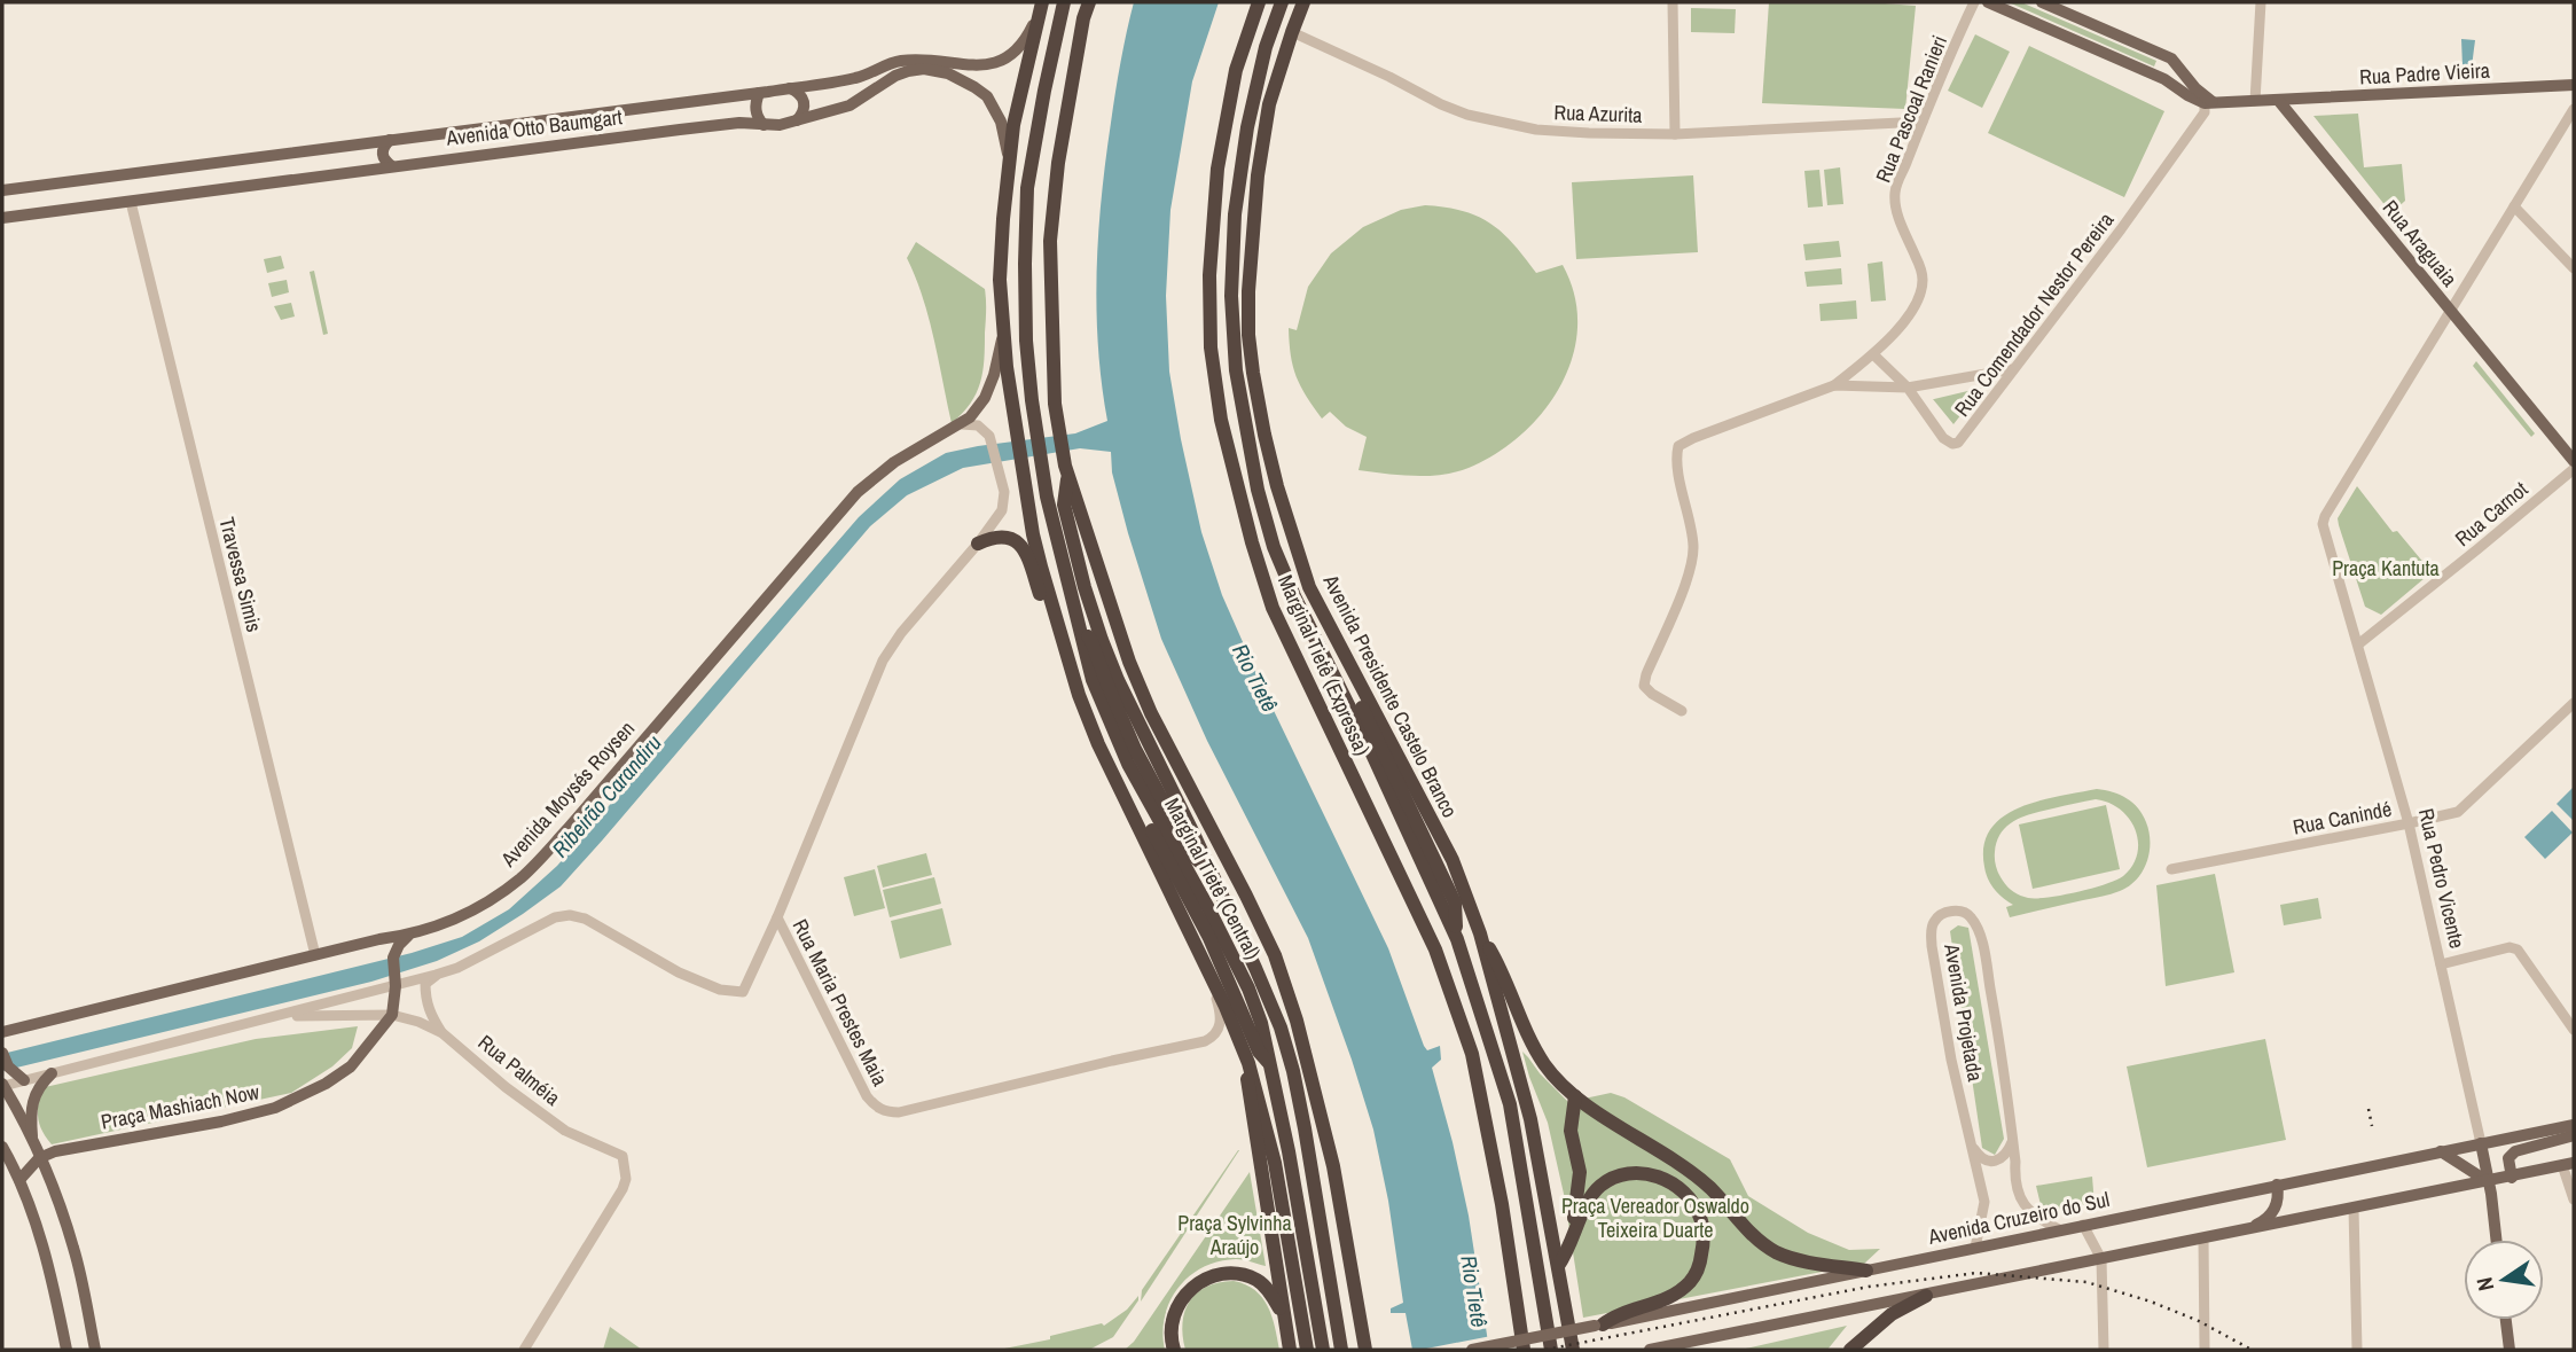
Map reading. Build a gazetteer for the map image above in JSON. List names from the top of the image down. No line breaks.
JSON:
{"streets":{"highway":["Marginal Tietê (Expressa)","Avenida Presidente Castelo Branco","Marginal Tietê (Central)"],"main road":["Rua Padre Vieira","Avenida Otto Baumgart","Rua Araguaia","Avenida Moysés Roysen","Rua Pedro Vicente","Praça Mashiach Now","Avenida Cruzeiro do Sul"],"street":["Rua Pascoal Ranieri","Rua Azurita","Rua Comendador Nestor Pereira","Rua Carnot","Travessa Simis","Rua Canindé","Rua Maria Prestes Maia","Avenida Projetada","Rua Palméia"]},"crossings":[["Rua Padre Vieira","Rua Araguaia"],["Rua Pascoal Ranieri","Rua Azurita"],["Rua Azurita","Avenida Presidente Castelo Branco"],["Avenida Otto Baumgart","Travessa Simis"],["Rua Araguaia","Rua Pedro Vicente"],["Rua Carnot","Rua Pedro Vicente"],["Travessa Simis","Avenida Moysés Roysen"],["Avenida Moysés Roysen","Rua Maria Prestes Maia"],["Rua Canindé","Rua Pedro Vicente"],["Rua Pedro Vicente","Avenida Cruzeiro do Sul"],["Avenida Projetada","Avenida Cruzeiro do Sul"],["Rua Palméia","Praça Mashiach Now"]],"water":["Rio Tietê","Ribeirão Carandiru"],"parks":["Praça Kantuta","Praça Vereador Oswaldo Teixeira Duarte","Praça Sylvinha Araújo"],"north":"left"}
